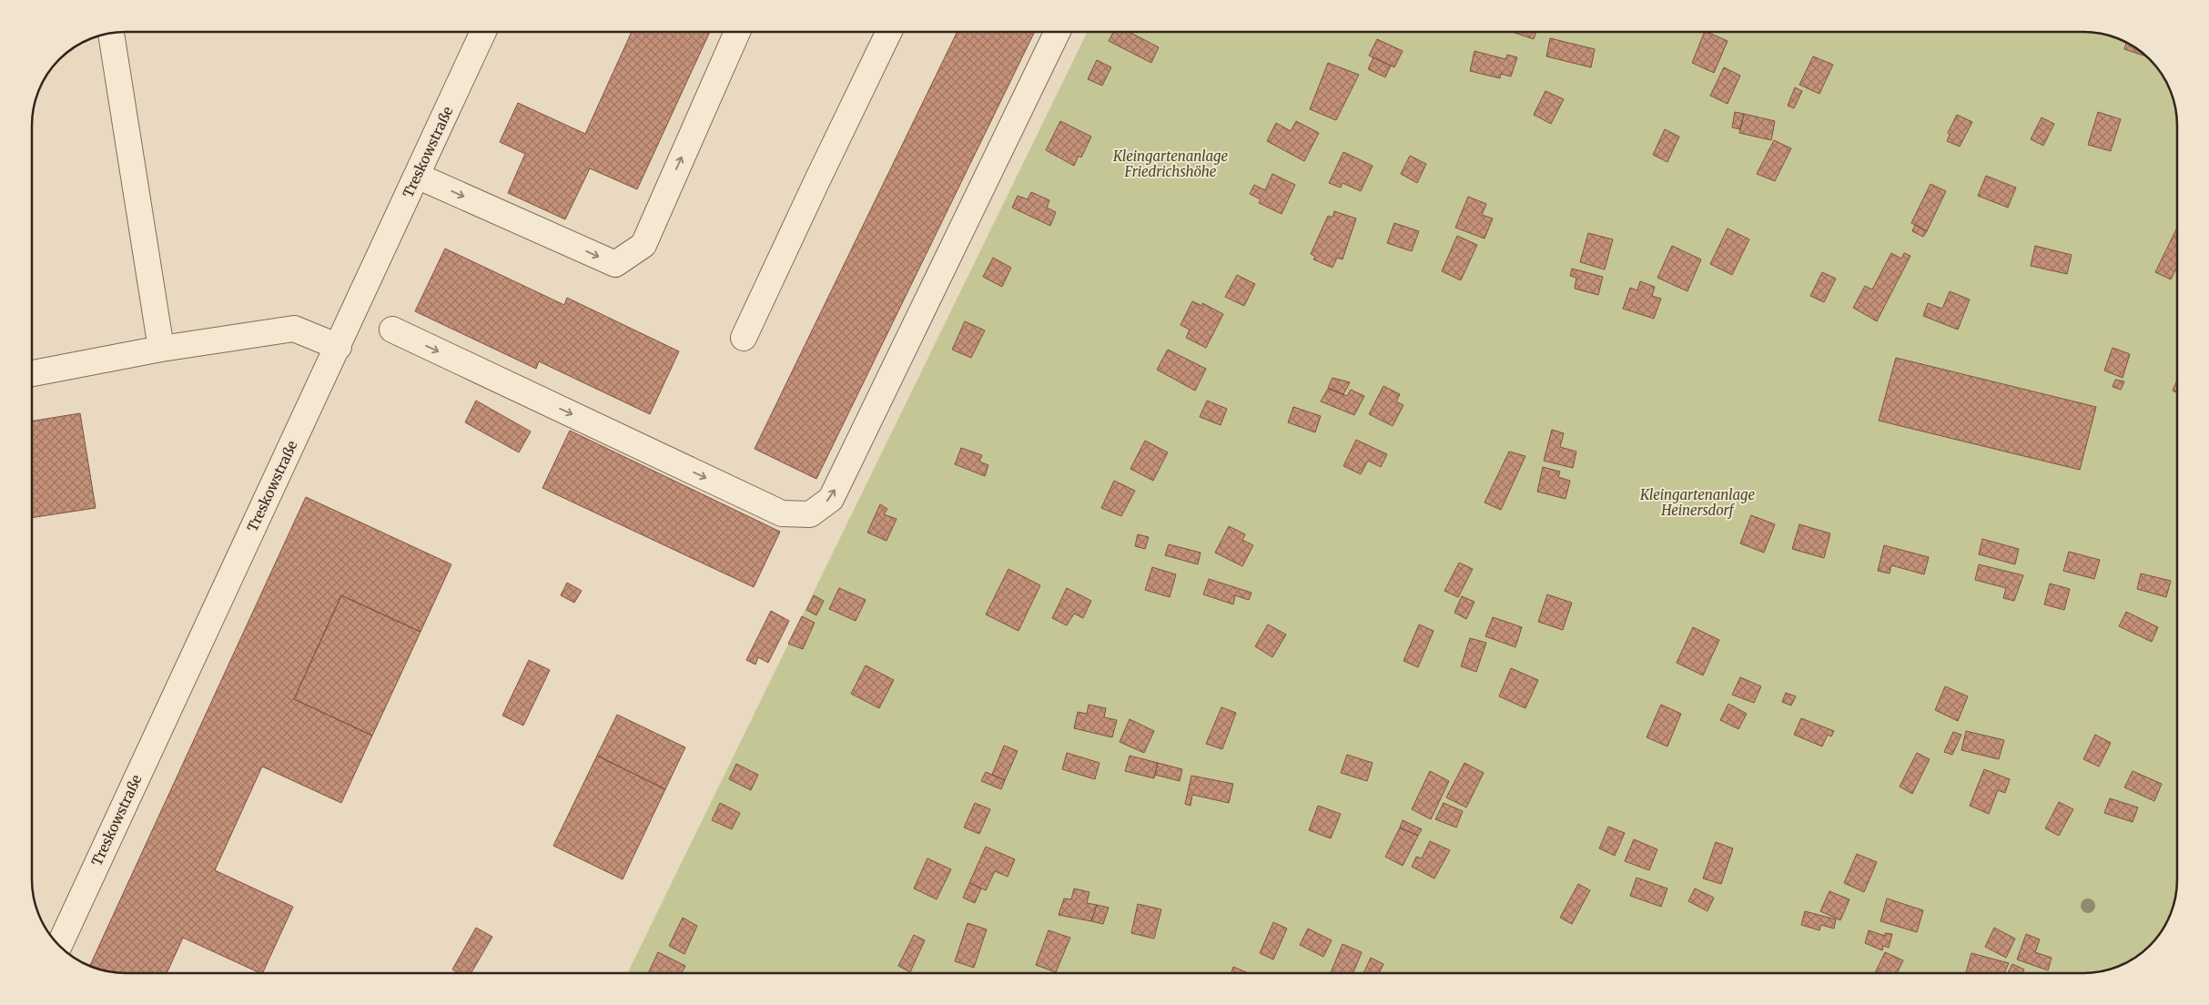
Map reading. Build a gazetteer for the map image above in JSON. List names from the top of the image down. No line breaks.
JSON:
{"streets":{"street":["Treskowstraße"]},"parks":["Kleingartenanlage Friedrichshöhe","Kleingartenanlage Heinersdorf"]}
